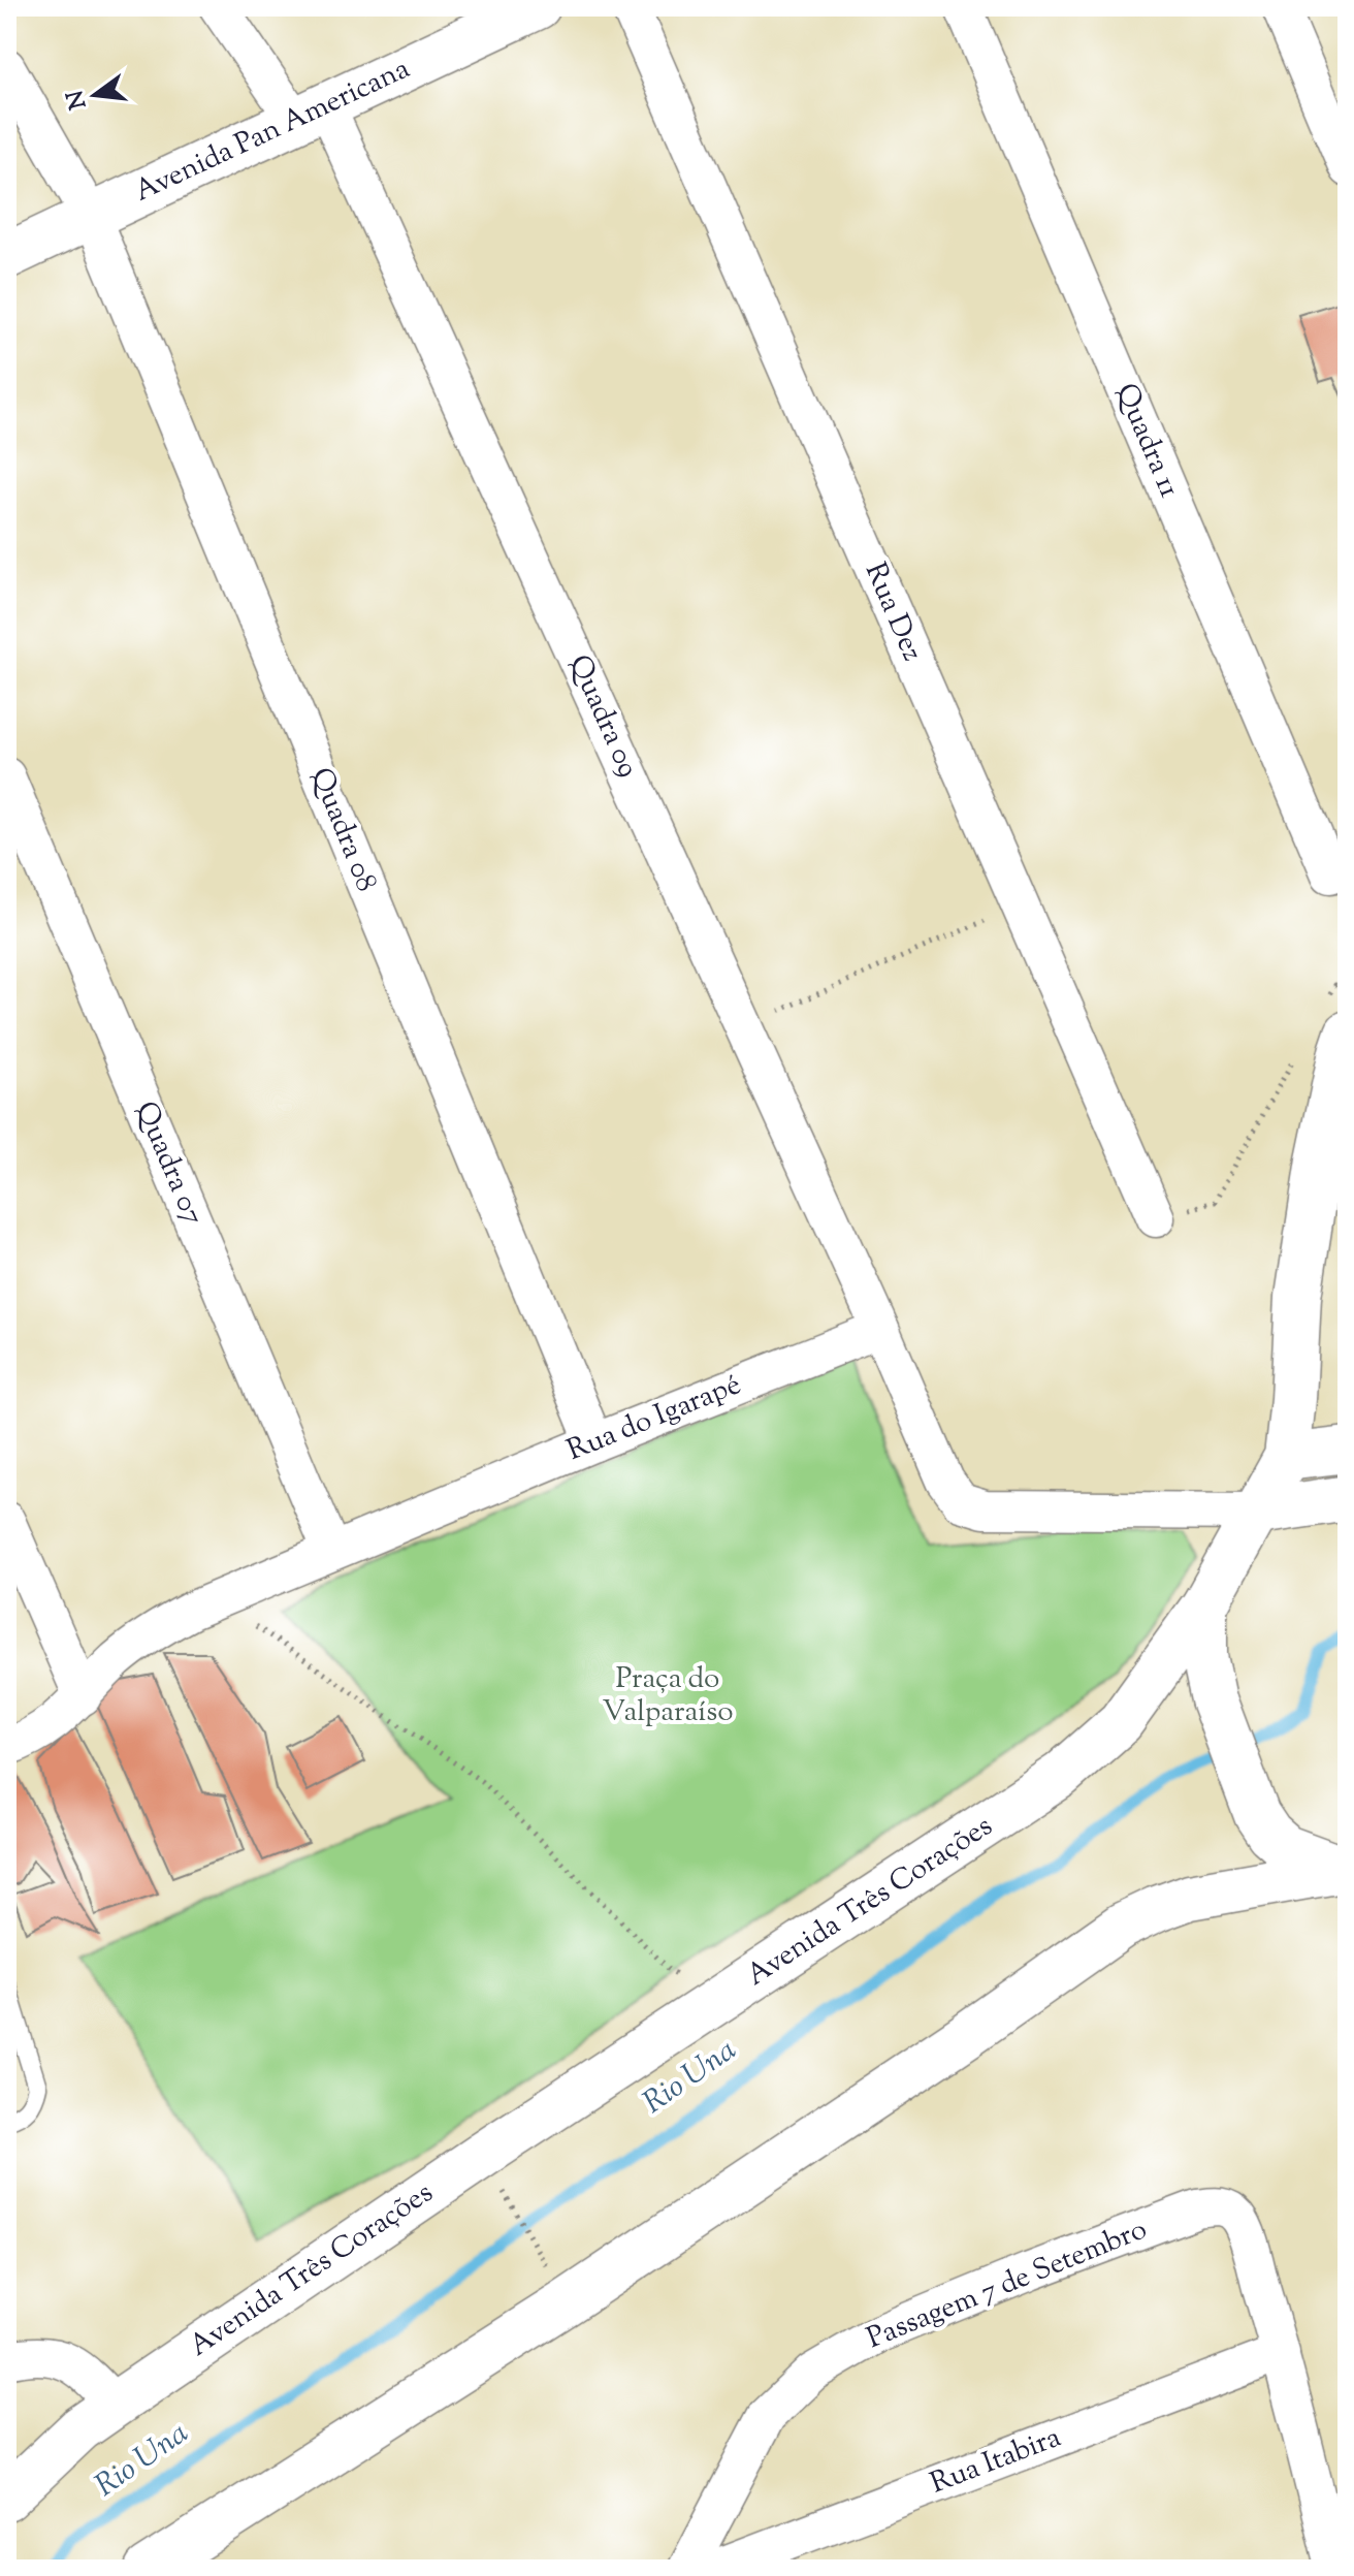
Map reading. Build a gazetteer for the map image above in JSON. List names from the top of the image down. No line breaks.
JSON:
{"streets":{"street":["Avenida Pan Americana","Quadra 11","Rua Dez","Quadra 09","Quadra 08","Quadra 07","Rua do Igarapé","Avenida Três Corações","Passagem 7 de Setembro","Rua Itabira"]},"crossings":[["Avenida Pan Americana","Quadra 09"],["Avenida Pan Americana","Quadra 08"],["Quadra 09","Rua do Igarapé"],["Quadra 08","Rua do Igarapé"],["Quadra 07","Rua do Igarapé"],["Passagem 7 de Setembro","Rua Itabira"]],"water":["Rio Una"],"parks":["Praça do Valparaíso"],"north":"left"}
